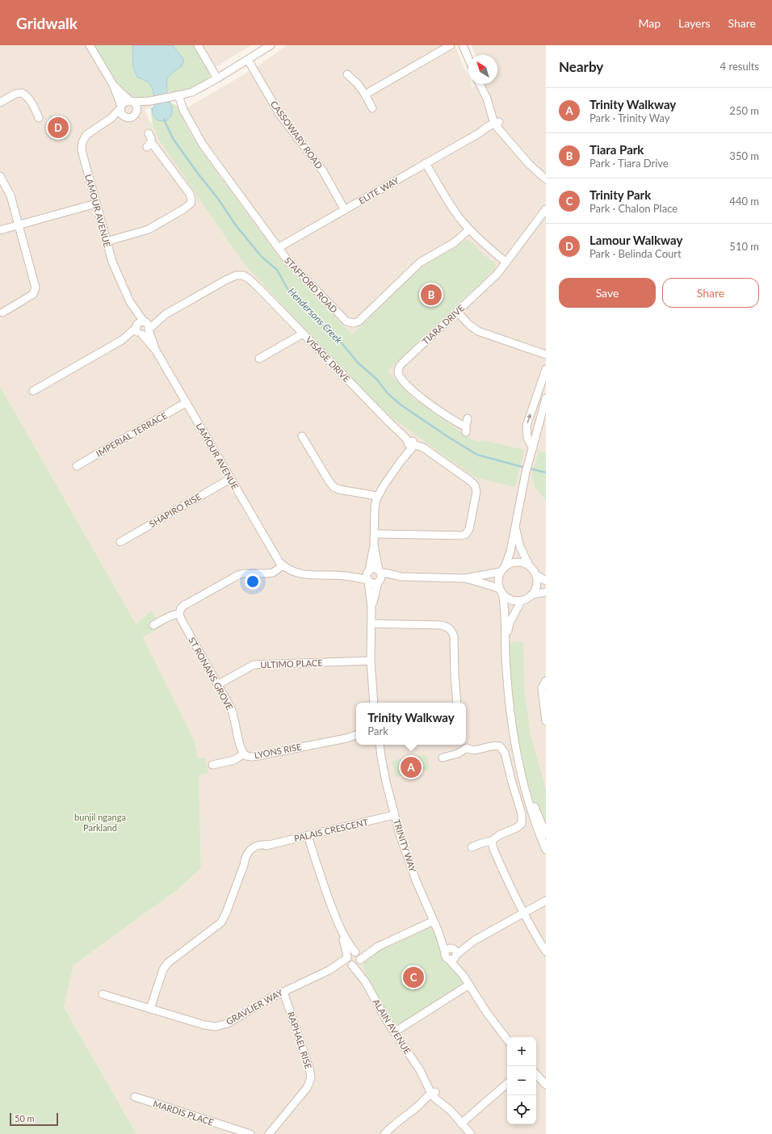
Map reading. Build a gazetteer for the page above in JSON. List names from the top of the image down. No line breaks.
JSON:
{"streets":{"street":["CASSOWARY ROAD","ELITE WAY","LAMOUR AVENUE","STAFFORD ROAD","TIARA DRIVE","VISAGE DRIVE","IMPERIAL TERRACE","SHAPIRO RISE","ULTIMO PLACE","ST RONANS GROVE","LYONS RISE","PALAIS CRESCENT","TRINITY WAY","GRAVLIER WAY","ALAIN AVENUE","RAPHAEL RISE","MARDIS PLACE"]},"crossings":[["CASSOWARY ROAD","ELITE WAY"],["ELITE WAY","STAFFORD ROAD"],["LAMOUR AVENUE","IMPERIAL TERRACE"],["LAMOUR AVENUE","SHAPIRO RISE"],["ULTIMO PLACE","ST RONANS GROVE"],["ST RONANS GROVE","LYONS RISE"],["PALAIS CRESCENT","TRINITY WAY"],["PALAIS CRESCENT","GRAVLIER WAY"],["PALAIS CRESCENT","ALAIN AVENUE"],["GRAVLIER WAY","ALAIN AVENUE"],["GRAVLIER WAY","RAPHAEL RISE"]],"water":["Hendersons Creek"],"parks":["bunjil nganga Parkland"],"scale_bar":"50 m","north":"top left","page":{"header":"Gridwalk","nav":["Map","Layers","Share"],"heading":["Nearby","4 results"],"list":[{"mark":"A","name":"Trinity Walkway","note":"Park · Trinity Way","value":"250 m"},{"mark":"B","name":"Tiara Park","note":"Park · Tiara Drive","value":"350 m"},{"mark":"C","name":"Trinity Park","note":"Park · Chalon Place","value":"440 m"},{"mark":"D","name":"Lamour Walkway","note":"Park · Belinda Court","value":"510 m"}],"pins":["D","B","A","C"],"buttons":["Save","Share"],"popup":["Trinity Walkway","Park"],"map_buttons":["+","−"],"scale":"50 m"}}
